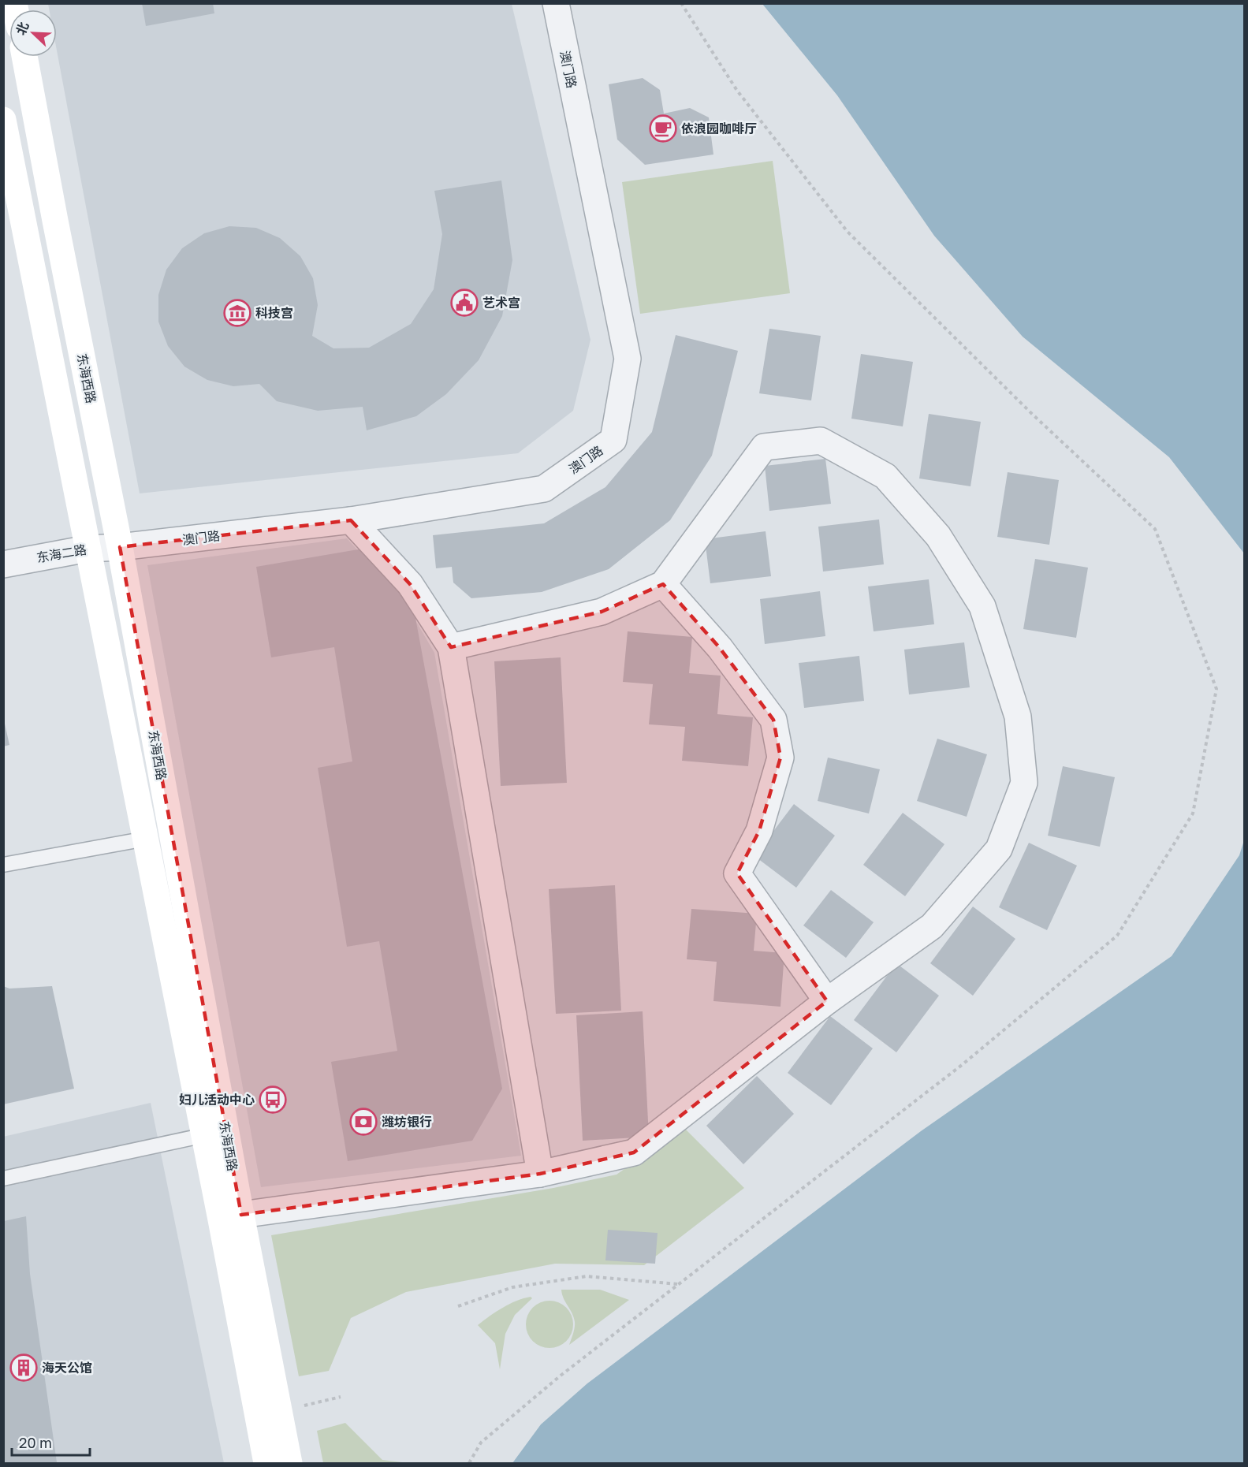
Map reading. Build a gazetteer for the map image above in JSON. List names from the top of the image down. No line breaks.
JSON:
{"streets":{"main road":["东海西路"],"street":["澳门路","东海二路"]},"crossings":[["澳门路","东海西路"],["澳门路","东海二路"],["东海西路","东海二路"]],"places":{"cafe":["依浪园咖啡厅"],"public building":["艺术宫"],"museum":["科技宫"],"bus stop":["妇儿活动中心"],"bank":["潍坊银行"],"building":["海天公馆"]},"scale_bar":"20 m","north":"top left"}
